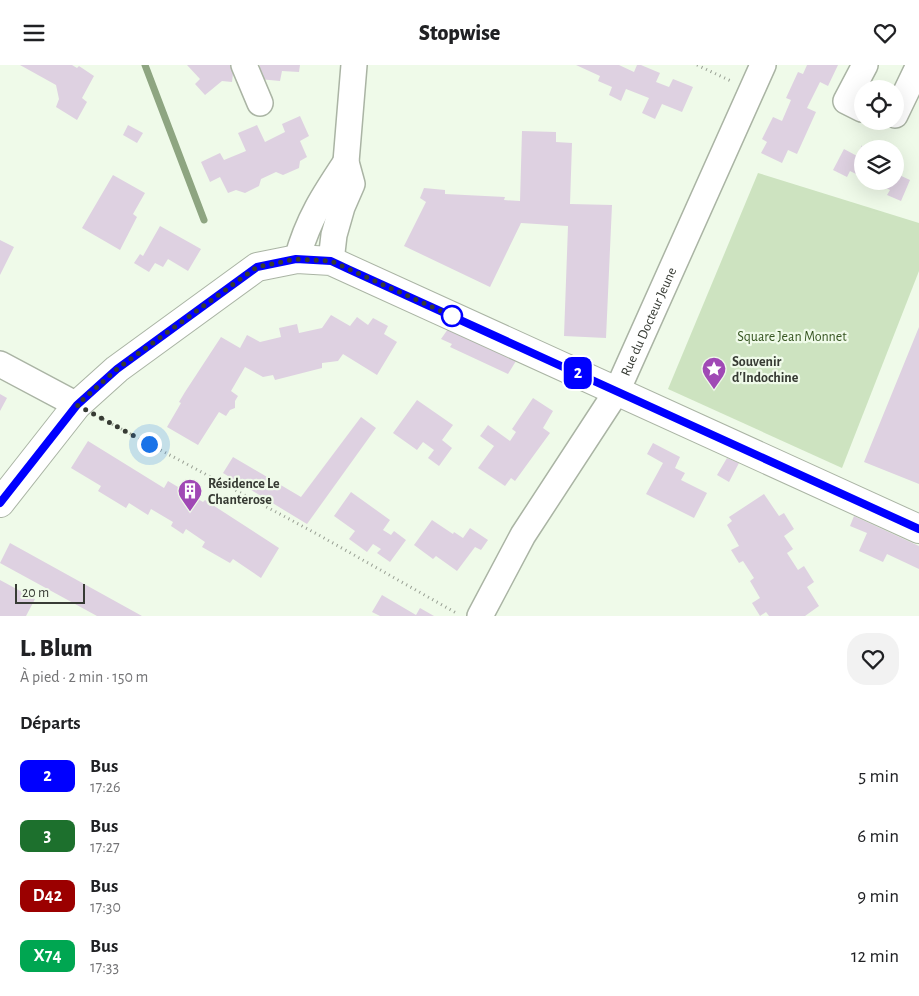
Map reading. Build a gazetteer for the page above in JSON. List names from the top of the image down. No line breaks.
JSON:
{"streets":{"street":["Rue du Docteur Jeune"]},"parks":["Square Jean Monnet"],"places":{"place":["Souvenir d'Indochine"],"building":["Résidence Le Chanterose"]},"lines":["bus line 2"],"scale_bar":"20 m","page":{"header":"Stopwise","on_map":"2","scale":"20 m","heading":[["L. Blum","À pied · 2 min · 150 m"],"Départs"],"list":[{"mark":"2","name":"Bus","note":"17:26","value":"5 min"},{"mark":"3","name":"Bus","note":"17:27","value":"6 min"},{"mark":"D42","name":"Bus","note":"17:30","value":"9 min"},{"mark":"X74","name":"Bus","note":"17:33","value":"12 min"}]}}
